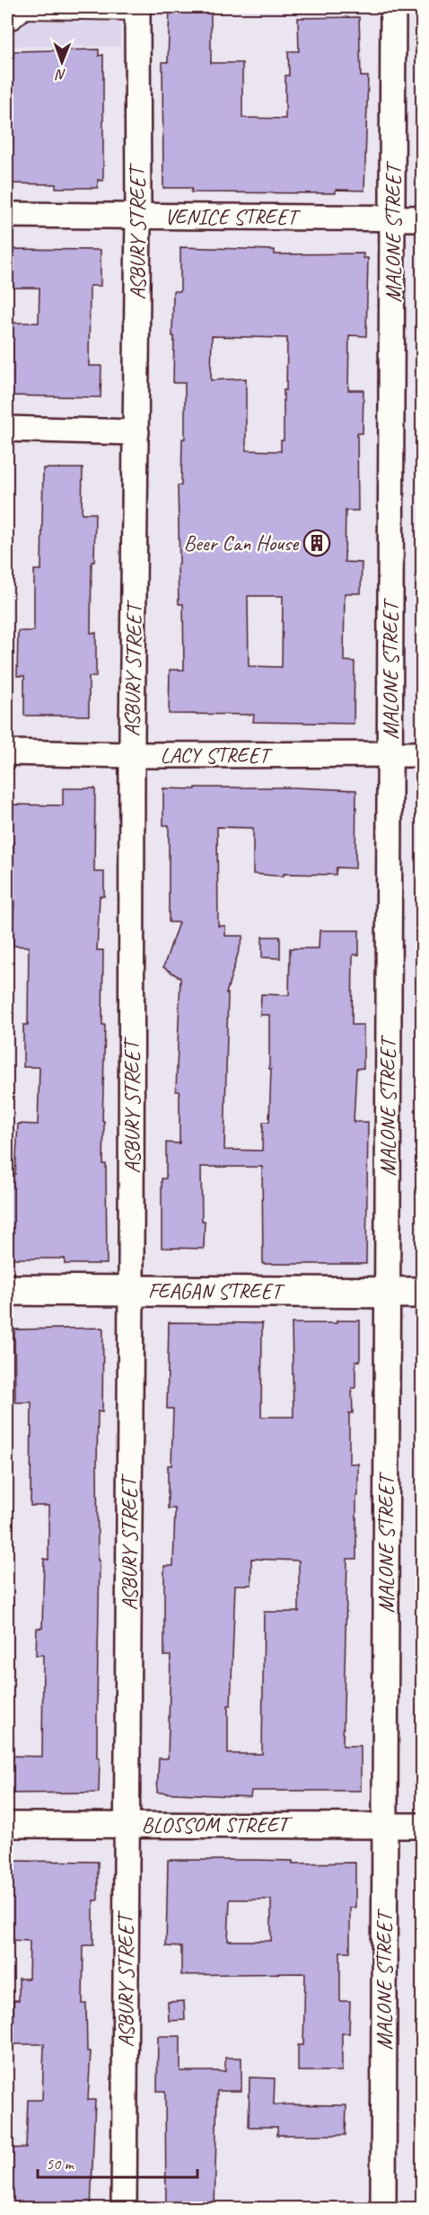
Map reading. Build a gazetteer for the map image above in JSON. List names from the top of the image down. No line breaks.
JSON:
{"streets":{"street":["VENICE STREET","ASBURY STREET","MALONE STREET","LACY STREET","FEAGAN STREET","BLOSSOM STREET"]},"crossings":[["VENICE STREET","ASBURY STREET"],["VENICE STREET","MALONE STREET"],["ASBURY STREET","LACY STREET"],["ASBURY STREET","FEAGAN STREET"],["ASBURY STREET","BLOSSOM STREET"],["MALONE STREET","LACY STREET"],["MALONE STREET","FEAGAN STREET"],["MALONE STREET","BLOSSOM STREET"]],"places":{"building":["Beer Can House"]},"scale_bar":"50 m","north":"bottom"}
